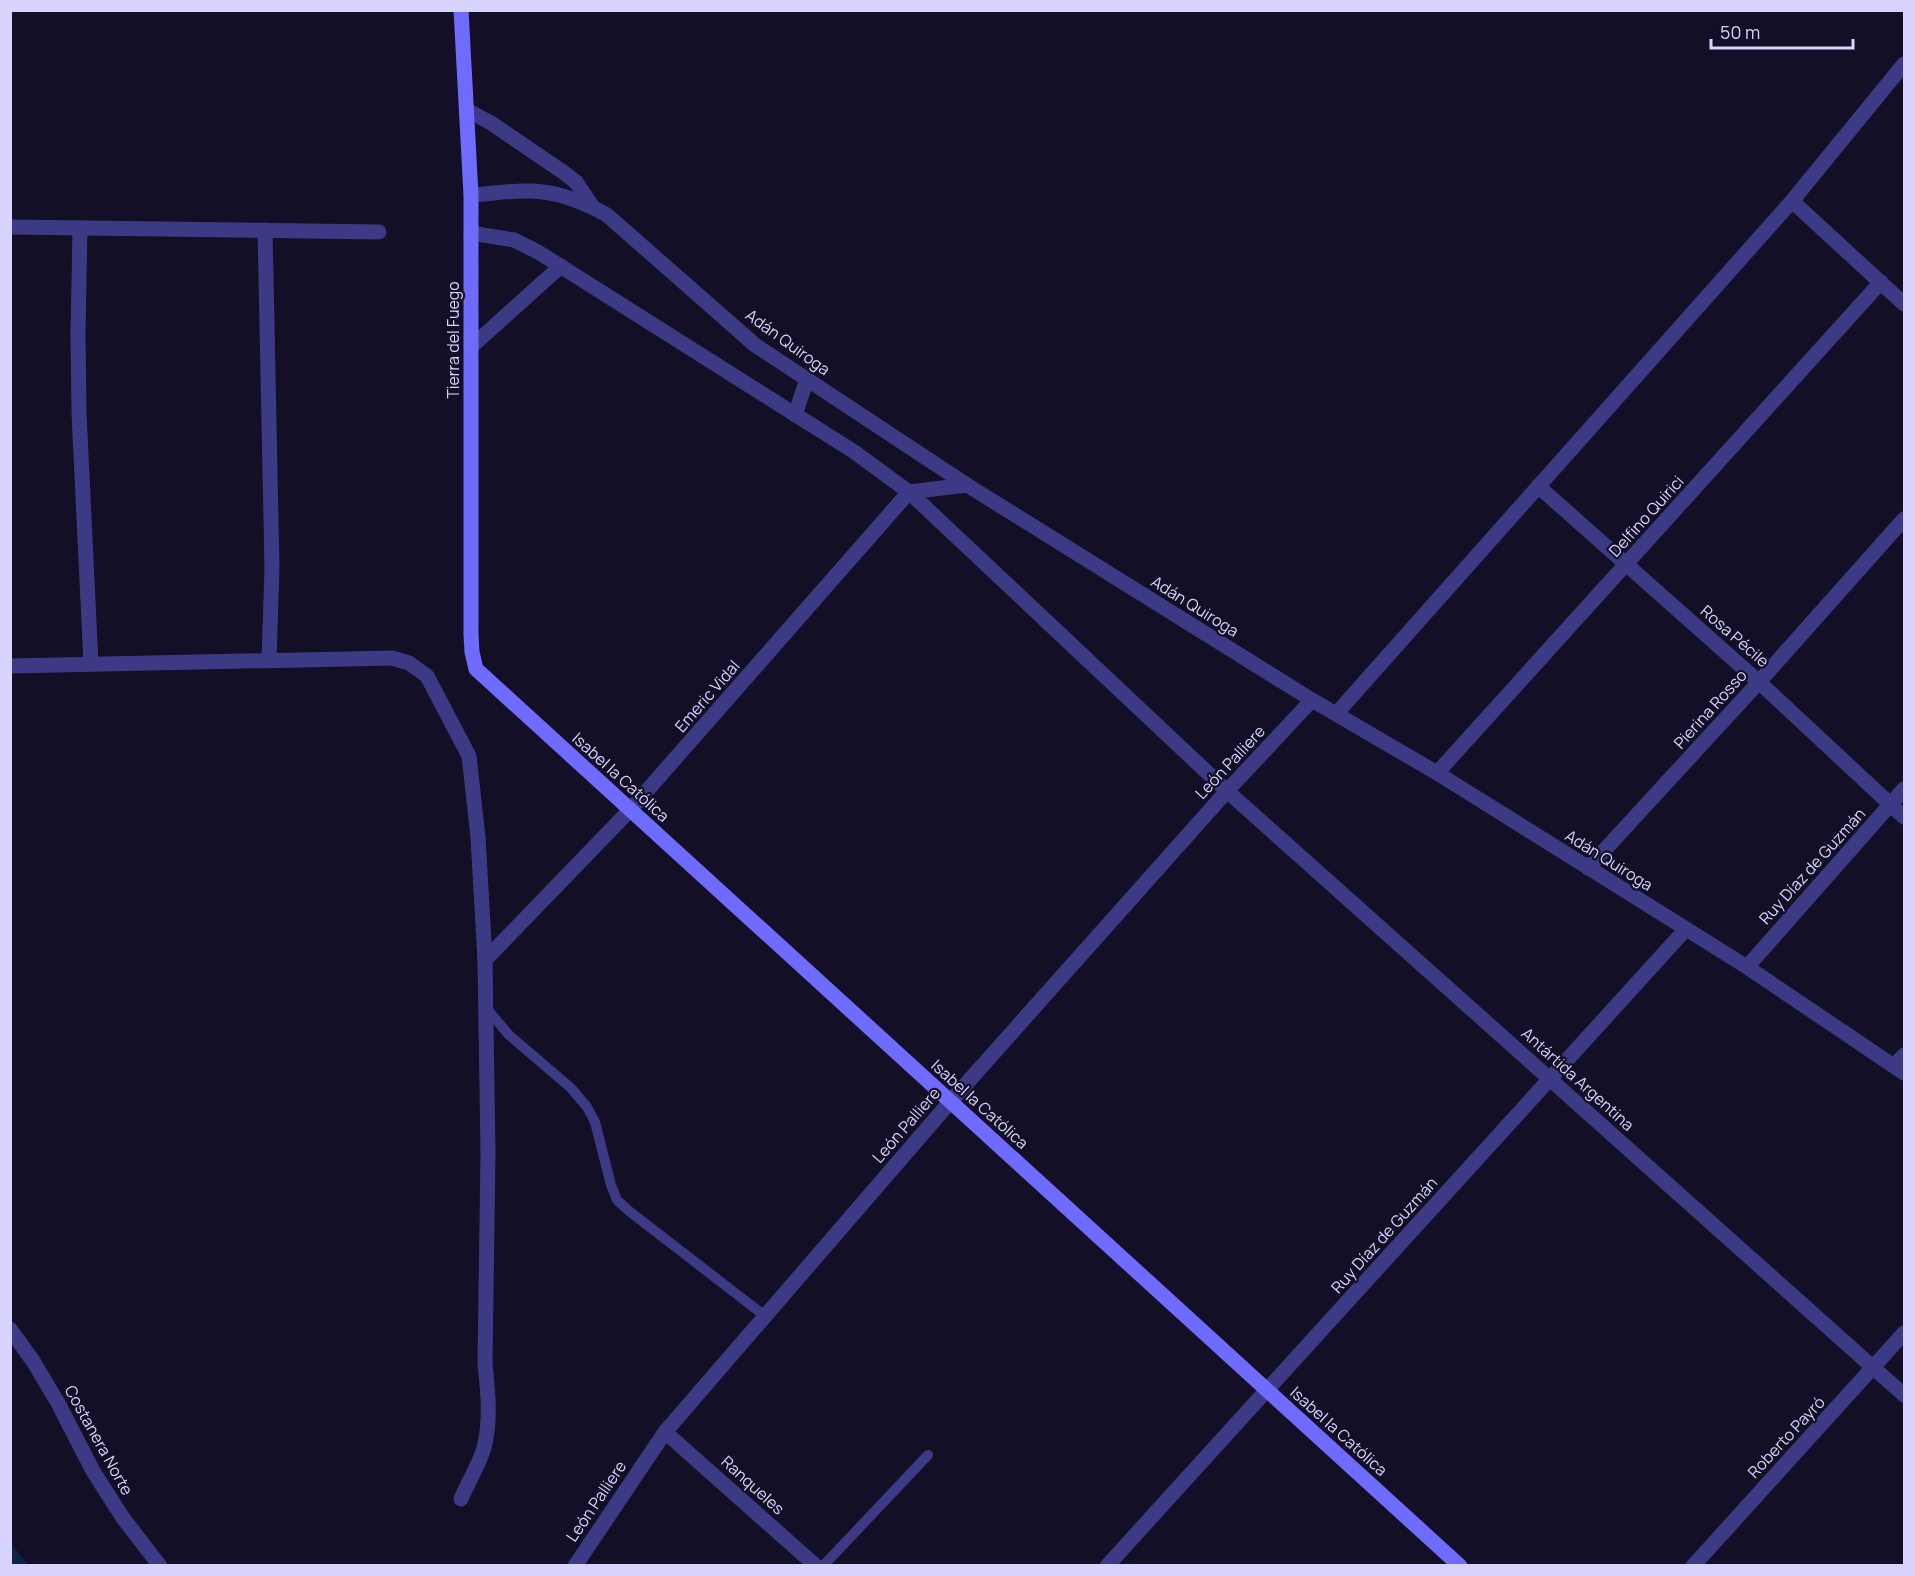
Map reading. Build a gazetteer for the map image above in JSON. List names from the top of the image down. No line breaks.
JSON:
{"streets":{"main road":["Tierra del Fuego","Isabel la Católica"],"street":["Adán Quiroga","Delfino Quirici","Rosa Pécile","Emeric Vidal","Pierina Rosso","León Palliere","Ruy Díaz de Guzmán","Antártida Argentina","Roberto Payró","Costanera Norte","Ranqueles"]},"crossings":[["Tierra del Fuego","Adán Quiroga"],["Tierra del Fuego","Isabel la Católica"],["Adán Quiroga","Delfino Quirici"],["Adán Quiroga","Pierina Rosso"],["Adán Quiroga","León Palliere"],["Adán Quiroga","Ruy Díaz de Guzmán"],["Delfino Quirici","Rosa Pécile"],["Rosa Pécile","Pierina Rosso"],["Rosa Pécile","Ruy Díaz de Guzmán"],["Emeric Vidal","Isabel la Católica"],["León Palliere","Isabel la Católica"],["León Palliere","Antártida Argentina"],["León Palliere","Ranqueles"],["Isabel la Católica","Ruy Díaz de Guzmán"],["Ruy Díaz de Guzmán","Antártida Argentina"],["Antártida Argentina","Roberto Payró"]],"scale_bar":"50 m"}
